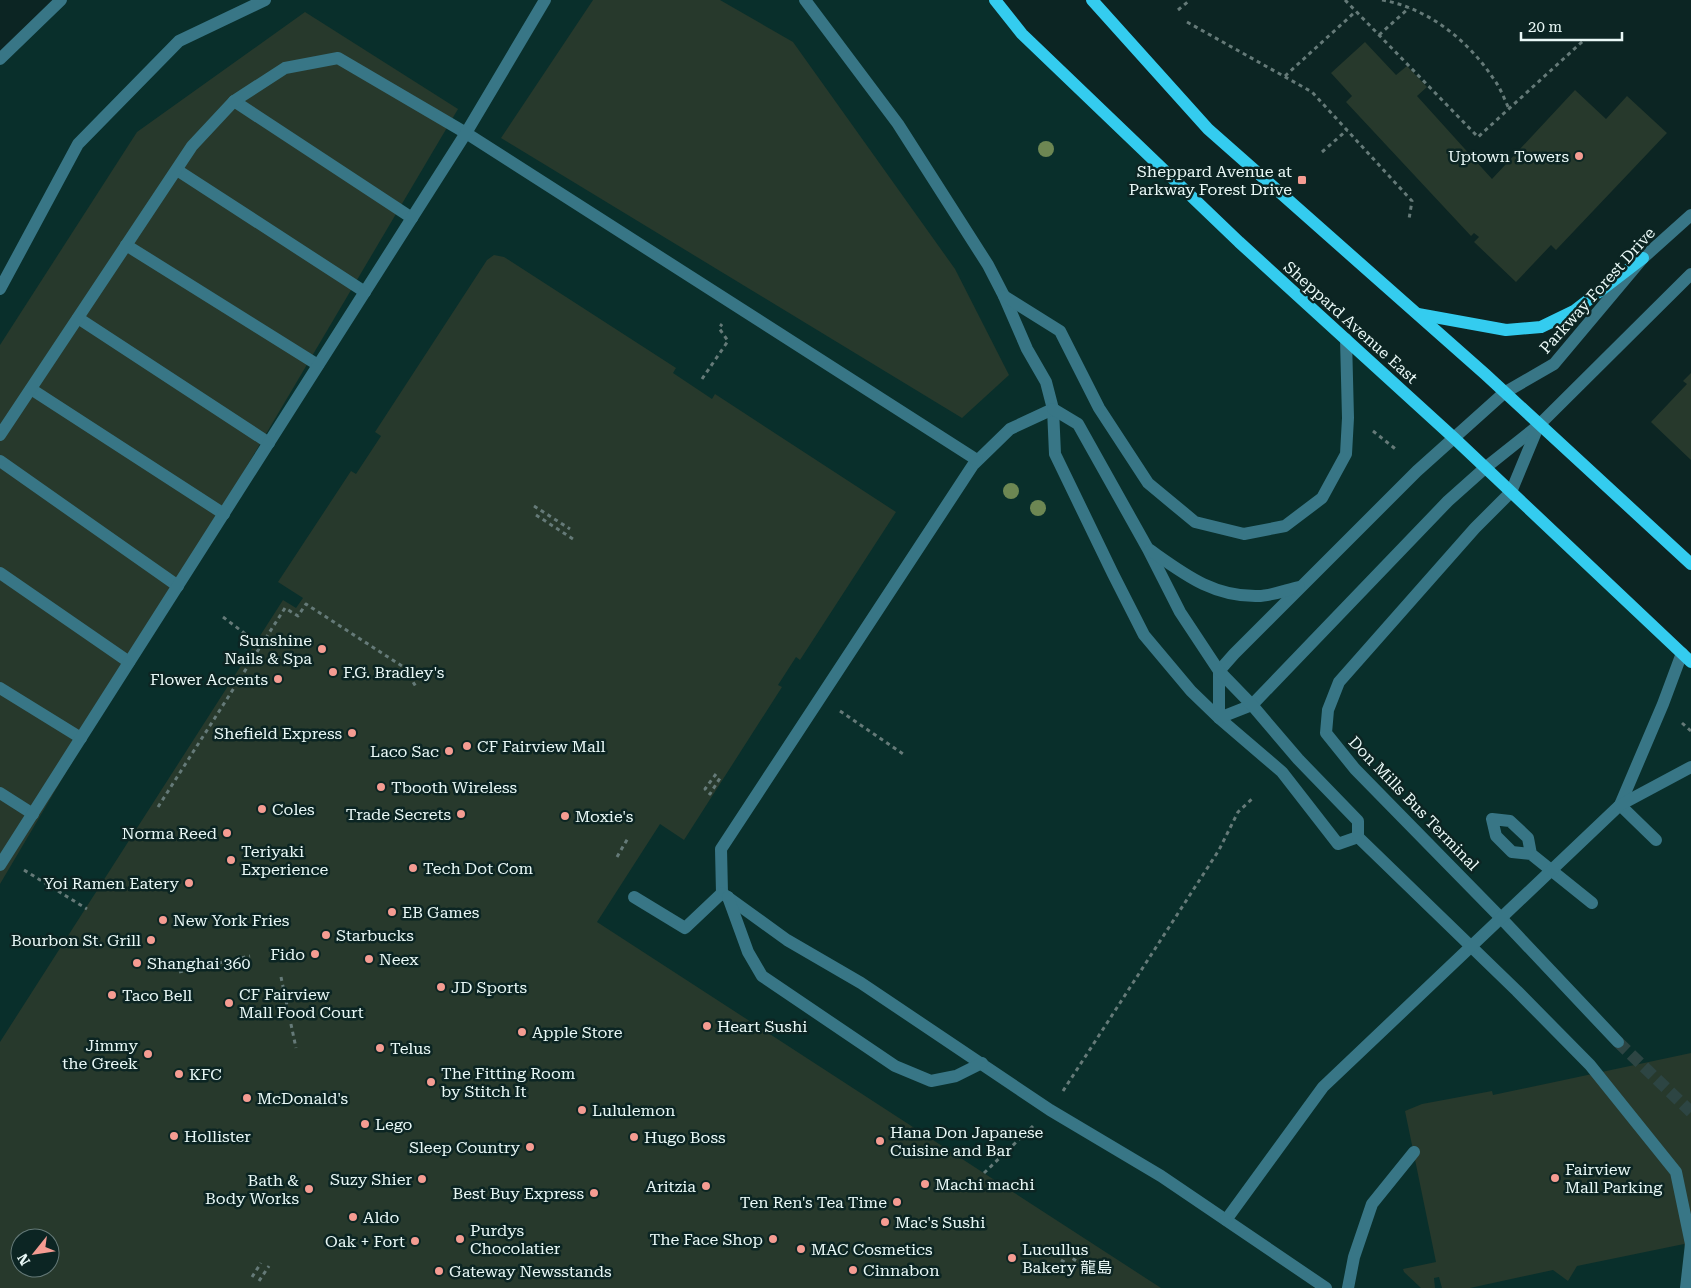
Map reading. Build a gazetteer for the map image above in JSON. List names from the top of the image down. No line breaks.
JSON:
{"streets":{"main road":["Sheppard Avenue East"],"street":["Parkway Forest Drive","Don Mills Bus Terminal"]},"crossings":[["Parkway Forest Drive","Sheppard Avenue East"],["Sheppard Avenue East","Don Mills Bus Terminal"]],"places":{"other":["Uptown Towers","Sunshine Nails & Spa","F.G. Bradley's","Flower Accents","Shefield Express","CF Fairview Mall","Laco Sac","Tbooth Wireless","Coles","Trade Secrets","Moxie's","Norma Reed","Teriyaki Experience","Tech Dot Com","Yoi Ramen Eatery","EB Games","New York Fries","Starbucks","Bourbon St. Grill","Fido","Neex","Shanghai 360","JD Sports","Taco Bell","CF Fairview Mall Food Court","Heart Sushi","Apple Store","Telus","Jimmy the Greek","KFC","The Fitting Room by Stitch It","McDonald's","Lululemon","Lego","Hollister","Hugo Boss","Hana Don Japanese Cuisine and Bar","Sleep Country","Fairview Mall Parking","Suzy Shier","Machi machi","Aritzia","Bath & Body Works","Best Buy Express","Ten Ren's Tea Time","Aldo","Mac's Sushi","Purdys Chocolatier","The Face Shop","Oak + Fort","MAC Cosmetics","Lucullus Bakery 龍島","Cinnabon","Gateway Newsstands"],"transit":["Sheppard Avenue at Parkway Forest Drive"]},"scale_bar":"20 m","north":"bottom left"}
